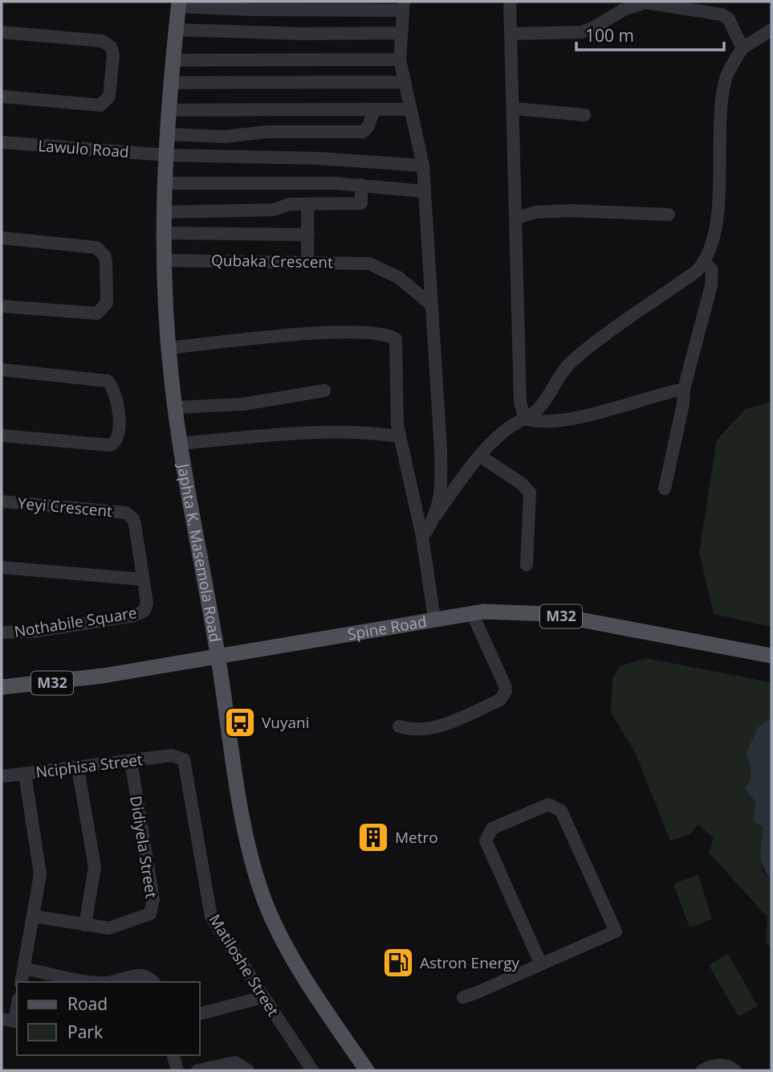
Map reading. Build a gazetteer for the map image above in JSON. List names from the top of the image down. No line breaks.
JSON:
{"streets":{"main road":["Japhta K. Masemola Road","M32","Spine Road"],"street":["Lawulo Road","Qubaka Crescent","Yeyi Crescent","Nothabile Square","Nciphisa Street","Didiyela Street","Matiloshe Street"]},"crossings":[["Lawulo Road","Japhta K. Masemola Road"],["Qubaka Crescent","Japhta K. Masemola Road"],["Yeyi Crescent","Nothabile Square"],["Japhta K. Masemola Road","Spine Road"],["Nciphisa Street","Didiyela Street"],["Nciphisa Street","Matiloshe Street"]],"places":{"bus stop":["Vuyani"],"building":["Metro"],"fuel station":["Astron Energy"]},"legend":["Road","Park"],"scale_bar":"100 m"}
